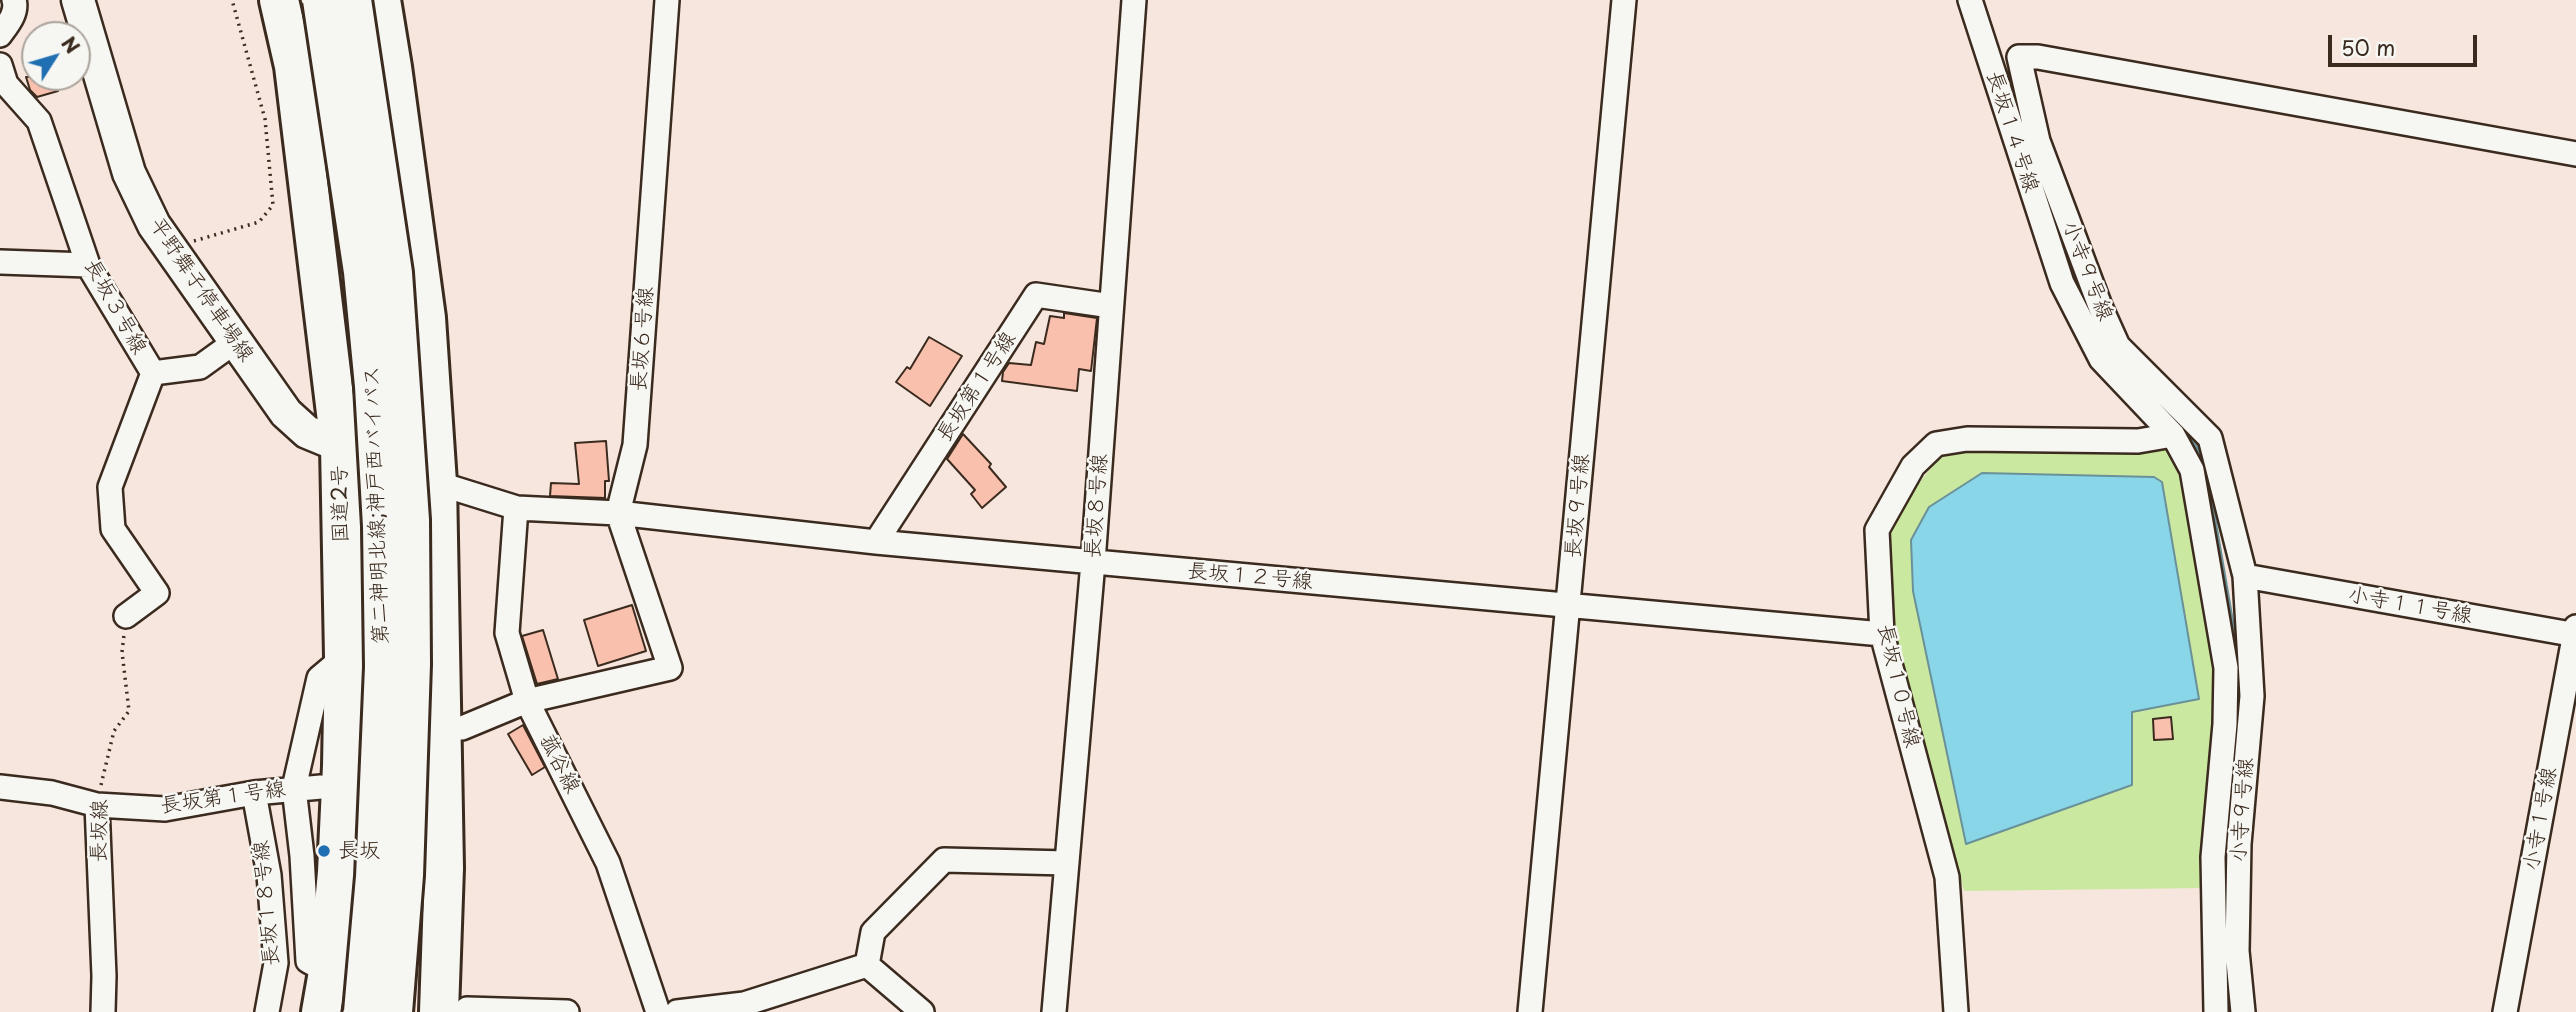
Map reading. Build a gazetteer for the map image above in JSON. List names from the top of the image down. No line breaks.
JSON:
{"streets":{"highway":["国道2号","第二神明北線;神戸西バイパス"],"main road":["平野舞子停車場線"],"street":["長坂１４号線","小寺９号線","長坂３号線","長坂６号線","長坂第１号線","長坂８号線","長坂９号線","長坂１２号線","小寺１１号線","長坂１０号線","菰谷線","小寺１号線","長坂線","長坂１８号線"]},"crossings":[["長坂１４号線","小寺９号線"],["長坂１４号線","長坂１０号線"],["小寺９号線","小寺１１号線"],["平野舞子停車場線","国道2号"],["平野舞子停車場線","長坂１２号線"],["長坂３号線","長坂線"],["長坂６号線","長坂１２号線"],["長坂第１号線","長坂８号線"],["長坂第１号線","長坂１２号線"],["長坂第１号線","長坂線"],["長坂第１号線","長坂１８号線"],["長坂８号線","長坂１２号線"],["長坂９号線","長坂１２号線"],["長坂１２号線","長坂１０号線"],["長坂１２号線","菰谷線"],["小寺１１号線","小寺１号線"]],"places":["長坂"],"scale_bar":"50 m","north":"top right"}
